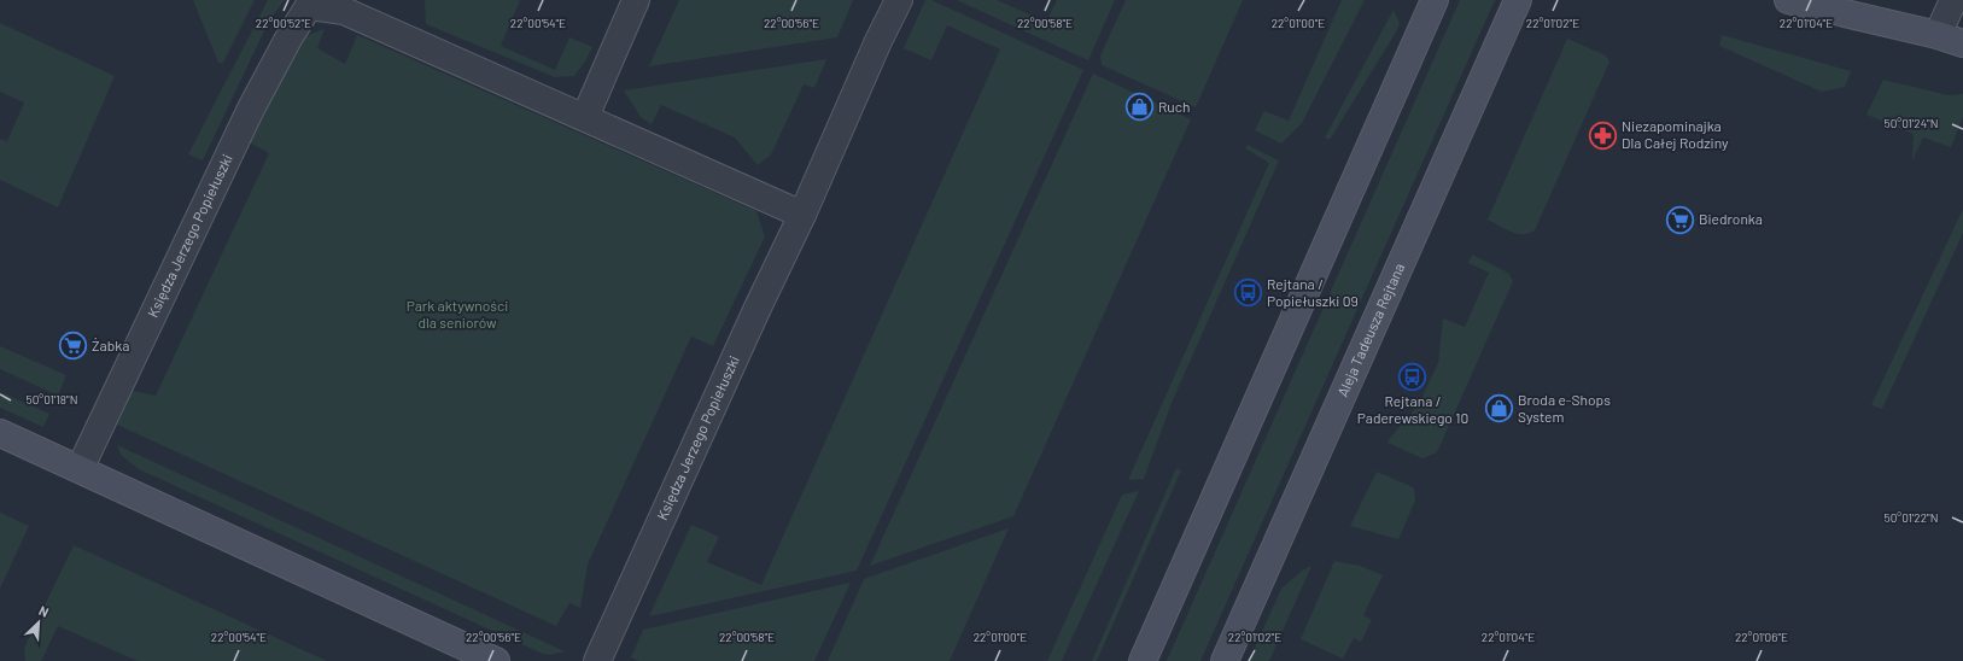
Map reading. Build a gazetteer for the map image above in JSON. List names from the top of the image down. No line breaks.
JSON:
{"streets":{"main road":["Aleja Tadeusza Rejtana"],"street":["Księdza Jerzego Popiełuszki"]},"parks":["Park aktywności dla seniorów"],"places":{"shop":["Ruch","Broda e-Shops System"],"pharmacy":["Niezapominajka Dla Całej Rodziny"],"supermarket":["Biedronka","Żabka"],"bus stop":["Rejtana / Popiełuszki 09","Rejtana / Paderewskiego 10"]},"north":"top right","coordinates":["22°00'52\"E","22°00'54\"E","22°00'56\"E","22°00'58\"E","22°01'00\"E","22°01'02\"E","22°01'04\"E","50°01'24\"N","50°01'18\"N","50°01'22\"N","22°01'06\"E"]}
